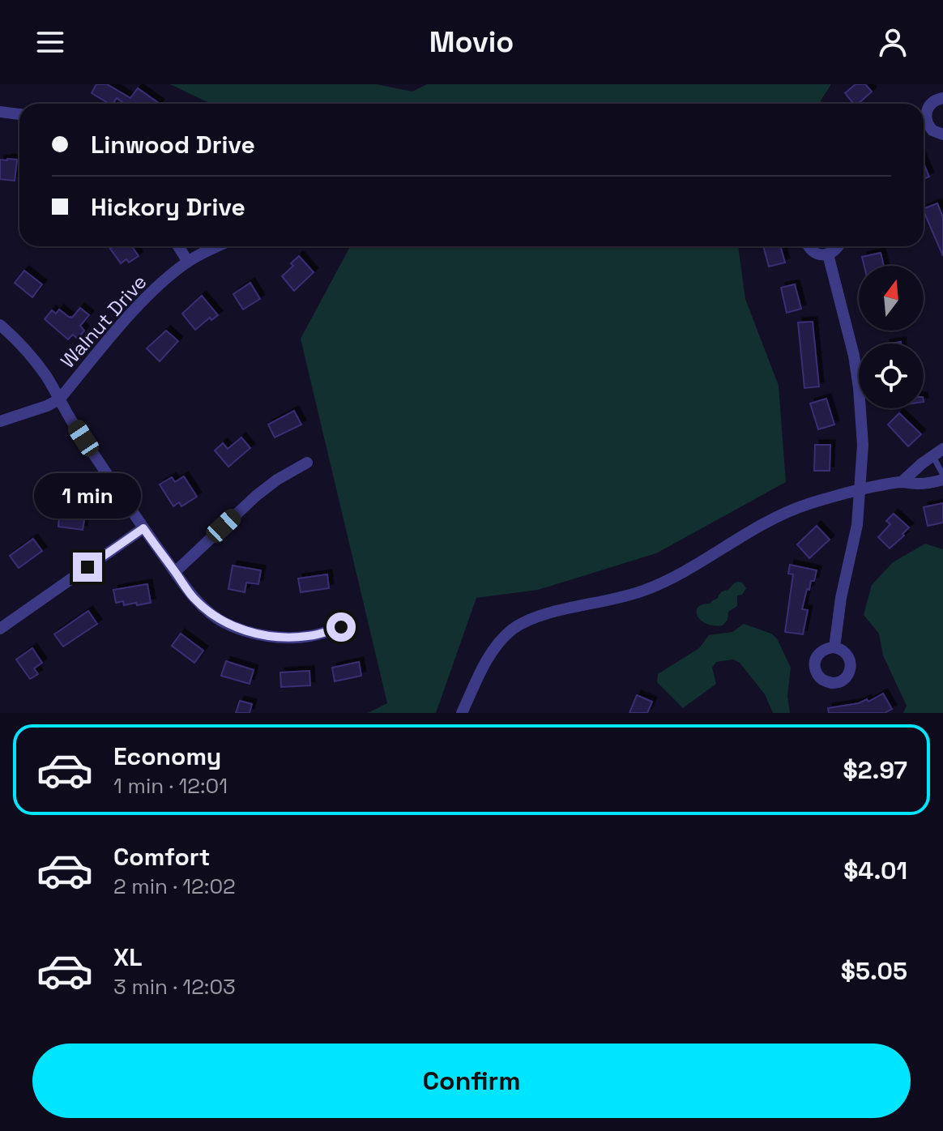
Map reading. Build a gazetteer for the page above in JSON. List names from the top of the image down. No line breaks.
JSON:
{"streets":{"street":["Walnut Drive"]},"north":"top","page":{"header":"Movio","banner":["Linwood Drive","Hickory Drive"],"bubble":"1 min","list":[{"name":"Economy","note":"1 min · 12:01","value":"$2.97"},{"name":"Comfort","note":"2 min · 12:02","value":"$4.01"},{"name":"XL","note":"3 min · 12:03","value":"$5.05"}],"buttons":"Confirm"}}
